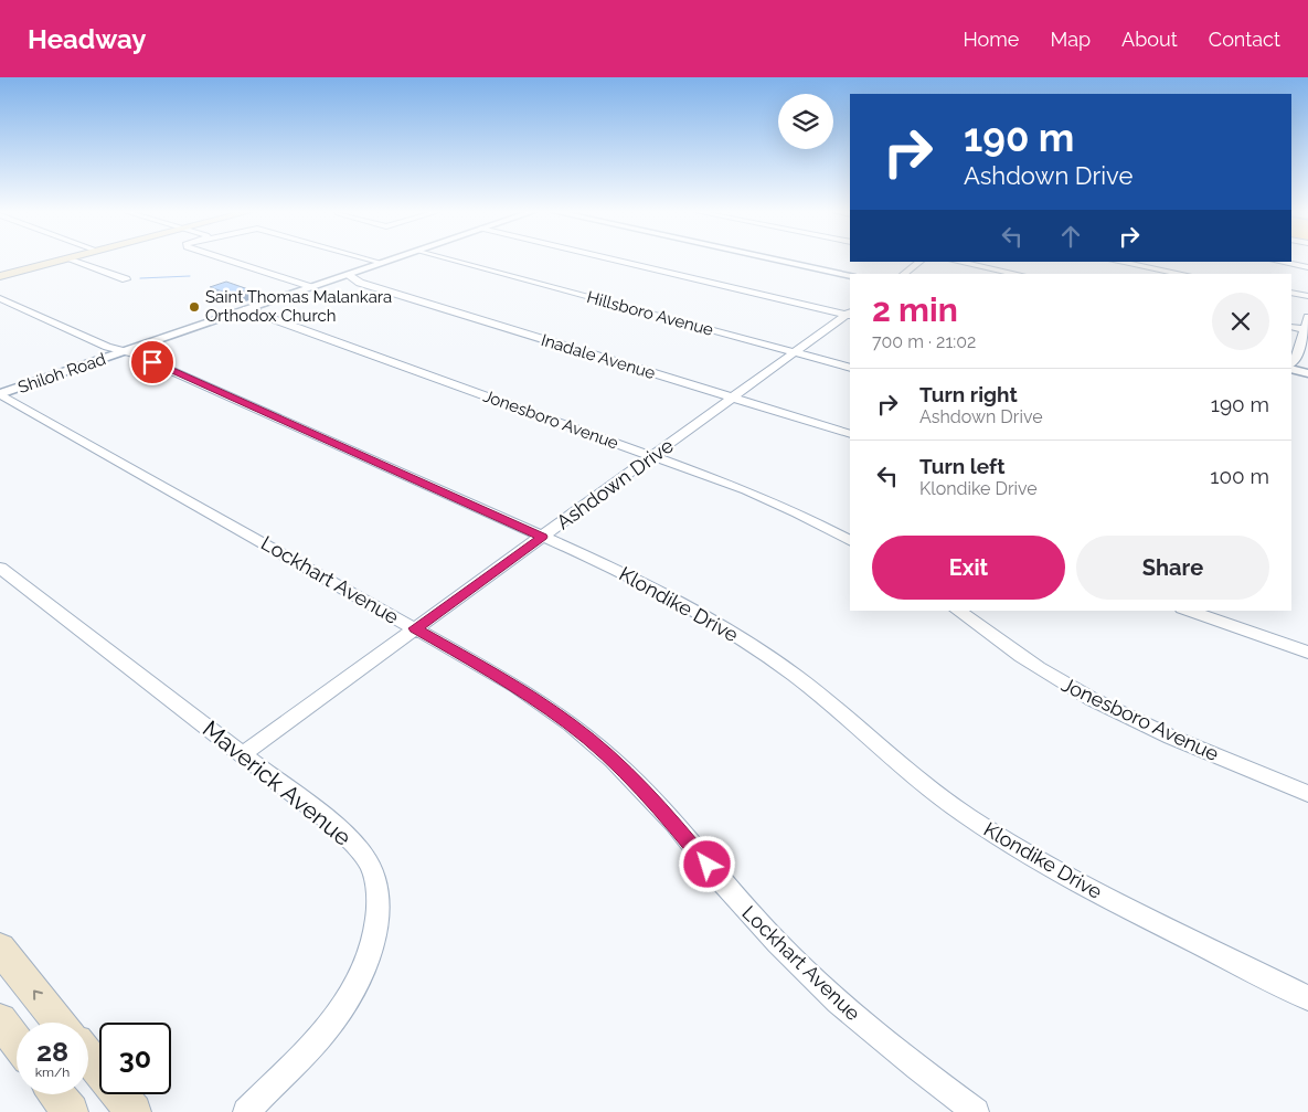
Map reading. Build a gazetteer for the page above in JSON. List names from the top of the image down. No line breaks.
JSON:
{"streets":{"street":["Hillsboro Avenue","Inadale Avenue","Shiloh Road","Jonesboro Avenue","Ashdown Drive","Lockhart Avenue","Klondike Drive","Maverick Avenue"]},"crossings":[["Hillsboro Avenue","Ashdown Drive"],["Inadale Avenue","Shiloh Road"],["Inadale Avenue","Ashdown Drive"],["Shiloh Road","Jonesboro Avenue"],["Shiloh Road","Lockhart Avenue"],["Shiloh Road","Klondike Drive"],["Jonesboro Avenue","Ashdown Drive"],["Ashdown Drive","Lockhart Avenue"],["Ashdown Drive","Klondike Drive"],["Ashdown Drive","Maverick Avenue"]],"places":["Saint Thomas Malankara Orthodox Church"],"page":{"header":"Headway","nav":["Home","Map","About","Contact"],"turn":["190 m","Ashdown Drive"],"heading":["2 min","700 m · 21:02"],"list":[{"name":"Turn right","note":"Ashdown Drive","value":"190 m"},{"name":"Turn left","note":"Klondike Drive","value":"100 m"}],"buttons":["Exit","Share"],"speed":"28 km/h","limit":"30"}}
